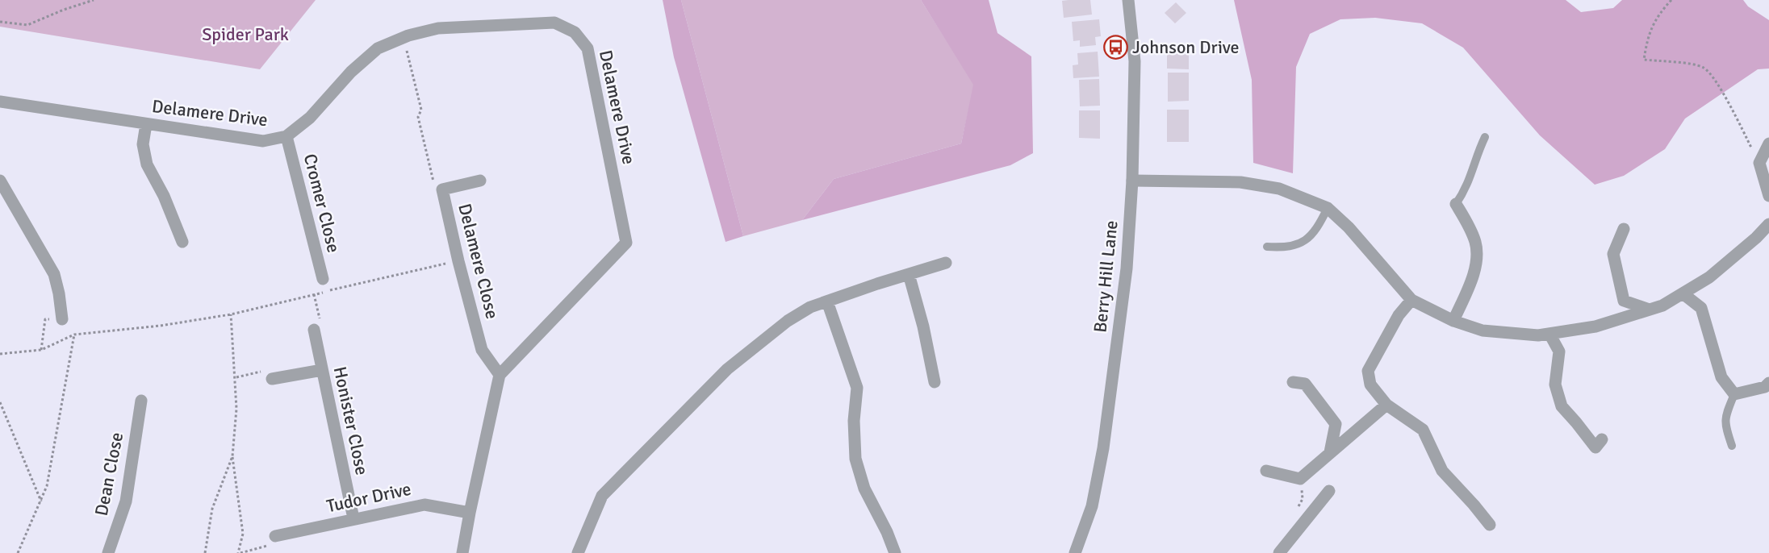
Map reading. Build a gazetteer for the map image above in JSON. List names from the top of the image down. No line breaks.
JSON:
{"streets":{"street":["Delamere Drive","Cromer Close","Delamere Close","Berry Hill Lane","Honister Close","Dean Close","Tudor Drive"]},"crossings":[["Delamere Drive","Cromer Close"],["Delamere Drive","Delamere Close"],["Honister Close","Tudor Drive"]],"parks":["Spider Park"],"places":{"bus stop":["Johnson Drive"]}}
